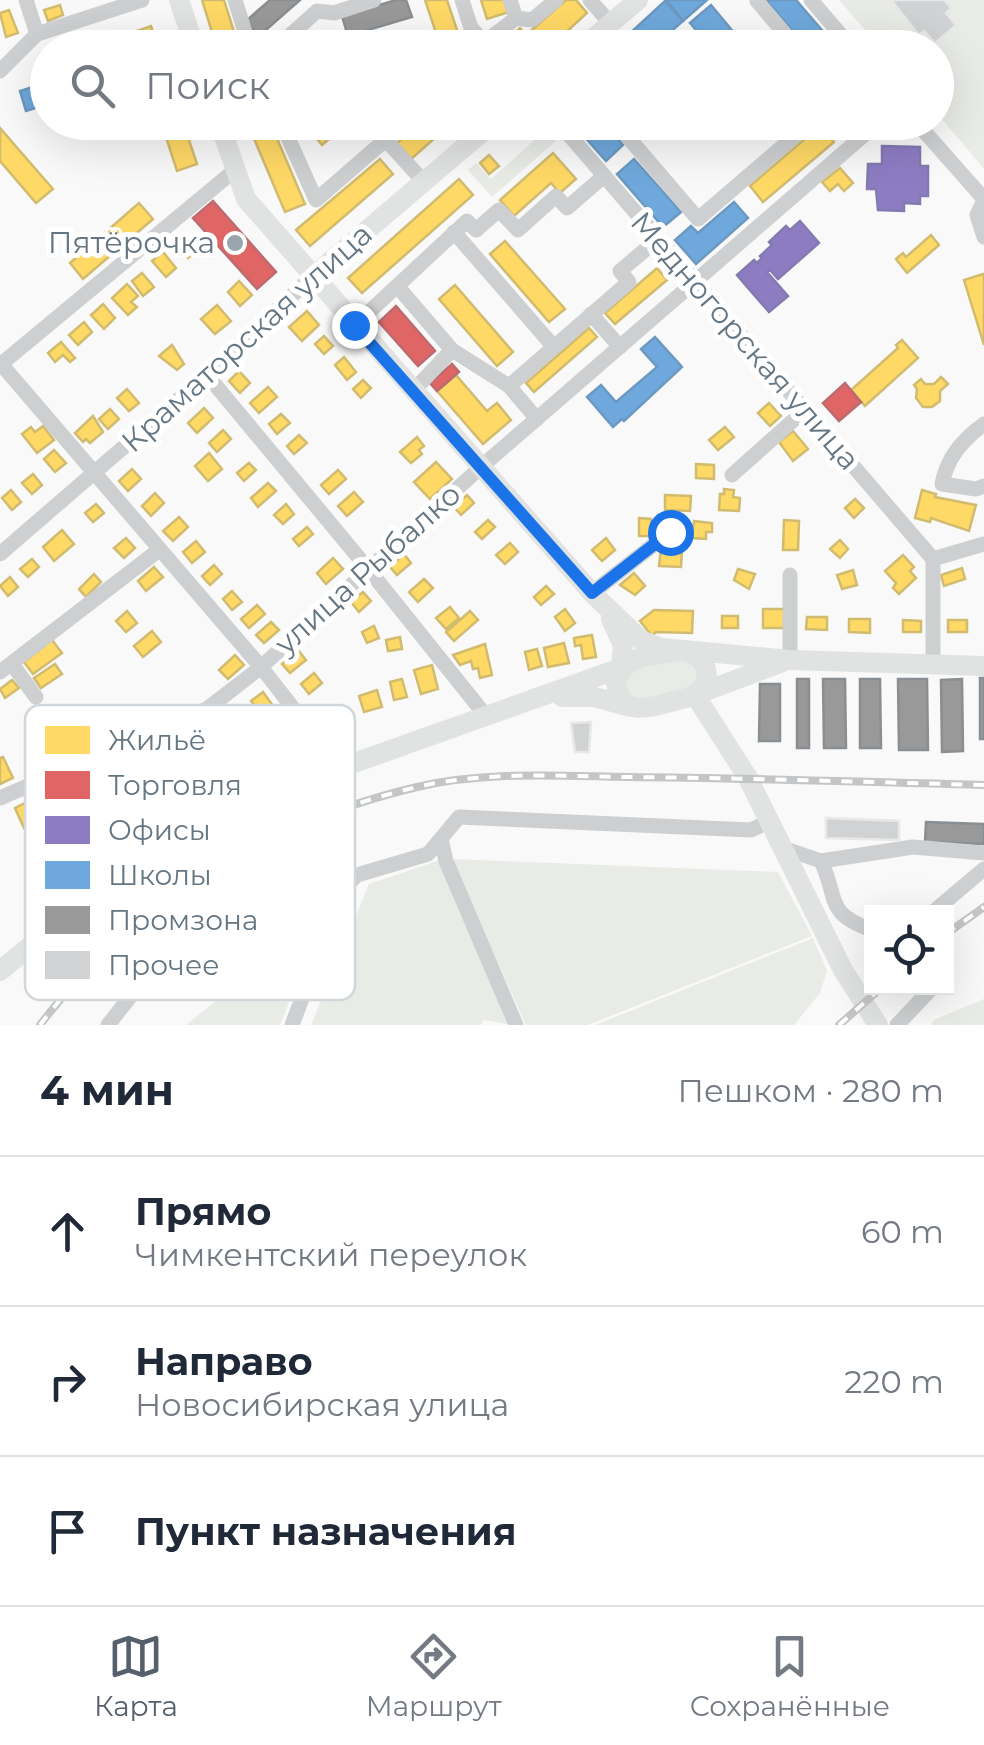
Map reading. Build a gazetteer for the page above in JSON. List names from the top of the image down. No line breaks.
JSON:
{"streets":{"main road":["Краматорская улица"],"street":["Медногорская улица","улица Рыбалко"]},"crossings":[["Медногорская улица","улица Рыбалко"]],"places":["Пятёрочка"],"legend":["Жильё","Торговля","Офисы","Школы","Промзона","Прочее"],"page":{"search":"Поиск","heading":["4 мин","Пешком · 280 m"],"list":[["Прямо","Чимкентский переулок","60 m"],["Направо","Новосибирская улица","220 m"],"Пункт назначения"],"nav":["Карта","Маршрут","Сохранённые"]}}
